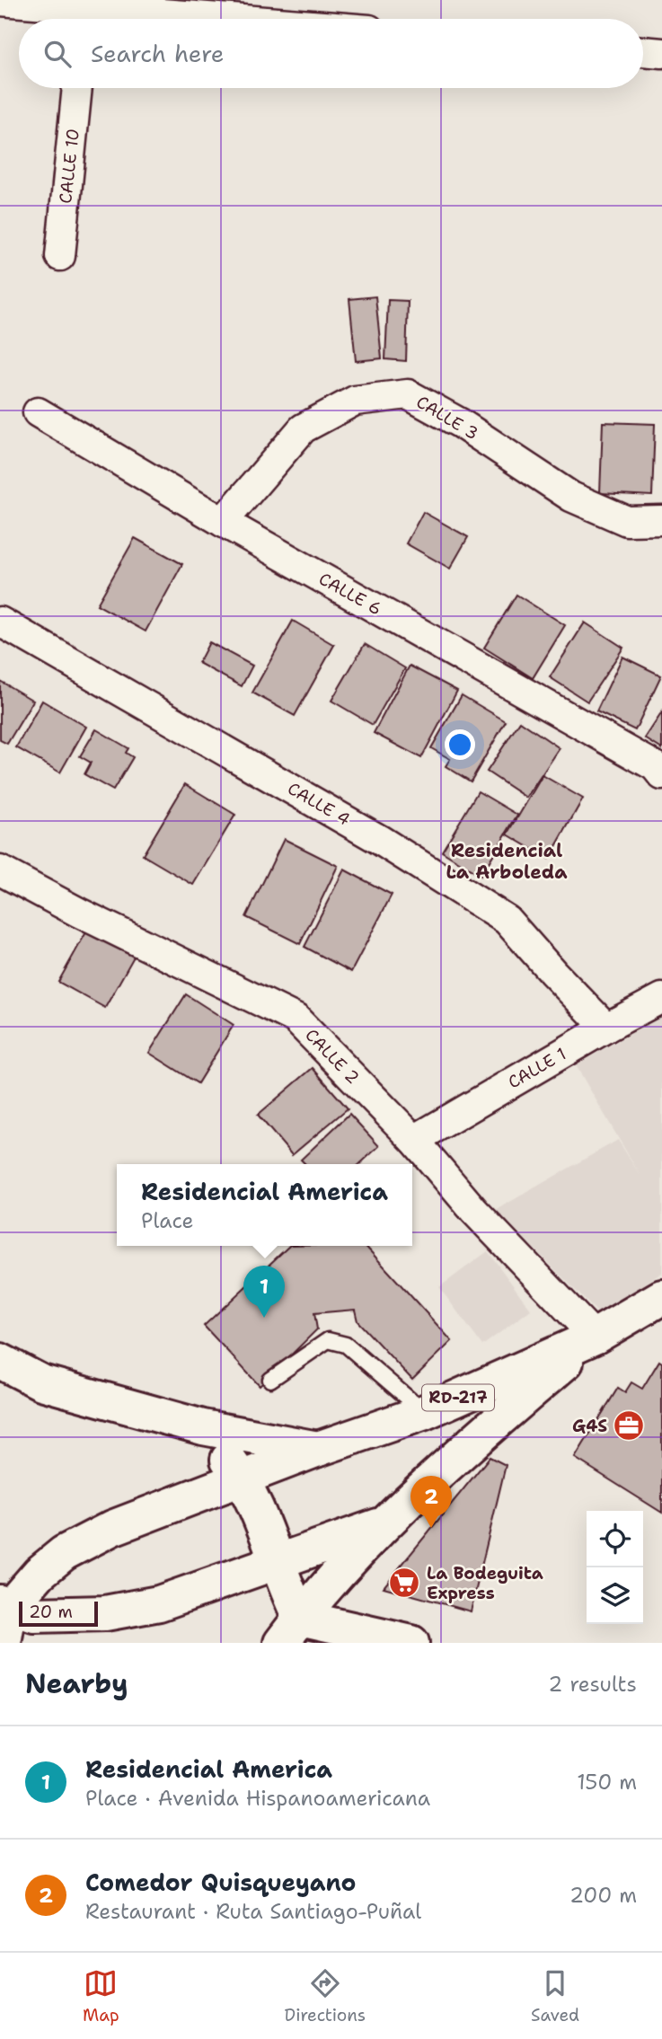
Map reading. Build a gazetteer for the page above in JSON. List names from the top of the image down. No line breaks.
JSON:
{"streets":{"main road":["RD-217"],"street":["CALLE 10","CALLE 3","CALLE 6","CALLE 4","CALLE 2","CALLE 1"]},"crossings":[["CALLE 3","CALLE 6"],["CALLE 4","CALLE 1"],["CALLE 2","CALLE 1"],["CALLE 2","RD-217"]],"districts":["Residencial La Arboleda"],"places":{"office":["G4S"],"supermarket":["La Bodeguita Express"]},"scale_bar":"20 m","page":{"search":"Search here","popup":["Residencial America","Place"],"pins":["1","2"],"scale":"20 m","heading":["Nearby","2 results"],"list":[{"mark":"1","name":"Residencial America","note":"Place · Avenida Hispanoamericana","value":"150 m"},{"mark":"2","name":"Comedor Quisqueyano","note":"Restaurant · Ruta Santiago-Puñal","value":"200 m"}],"nav":["Map","Directions","Saved"]}}
